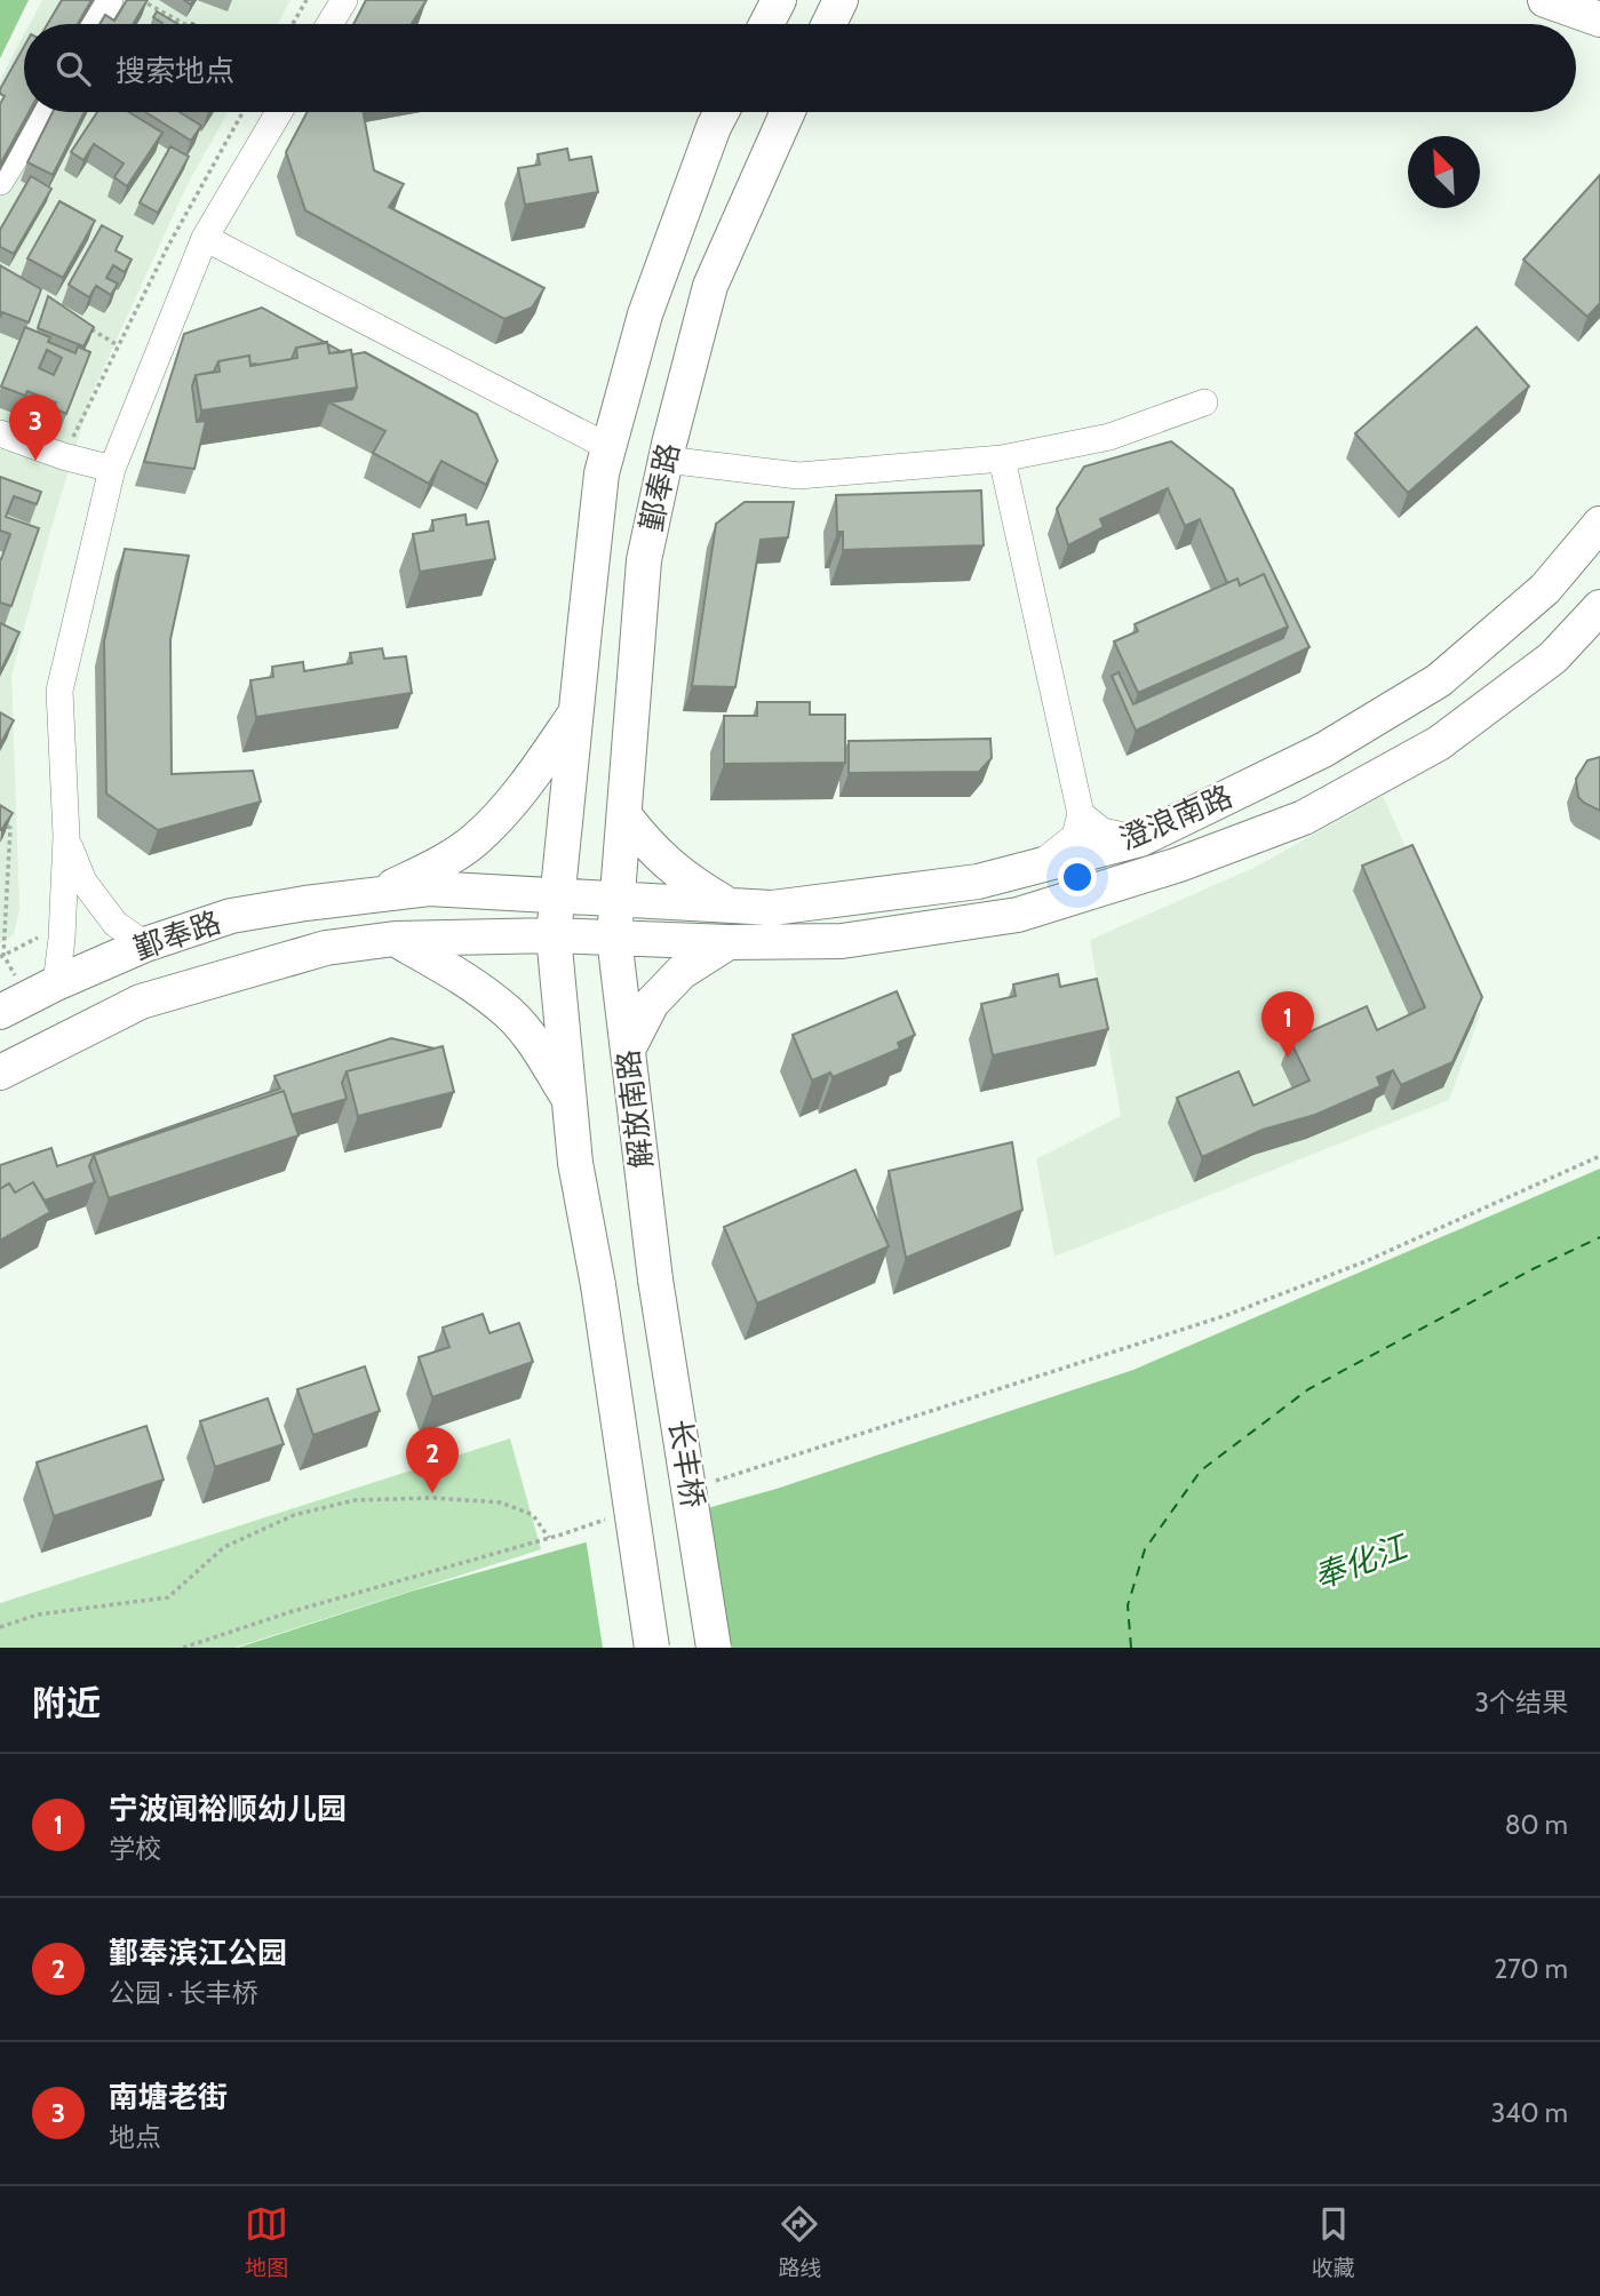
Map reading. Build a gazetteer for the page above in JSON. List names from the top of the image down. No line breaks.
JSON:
{"streets":{"main road":["鄞奉路","澄浪南路","解放南路","长丰桥"]},"crossings":[["鄞奉路","澄浪南路"],["鄞奉路","解放南路"],["鄞奉路","长丰桥"],["澄浪南路","解放南路"],["解放南路","长丰桥"]],"water":["奉化江"],"north":"top left","page":{"search":"搜索地点","pins":["3","1","2"],"heading":["附近","3个结果"],"list":[{"mark":"1","name":"宁波闻裕顺幼儿园","note":"学校","value":"80 m"},{"mark":"2","name":"鄞奉滨江公园","note":"公园 · 长丰桥","value":"270 m"},{"mark":"3","name":"南塘老街","note":"地点","value":"340 m"}],"nav":["地图","路线","收藏"]}}
